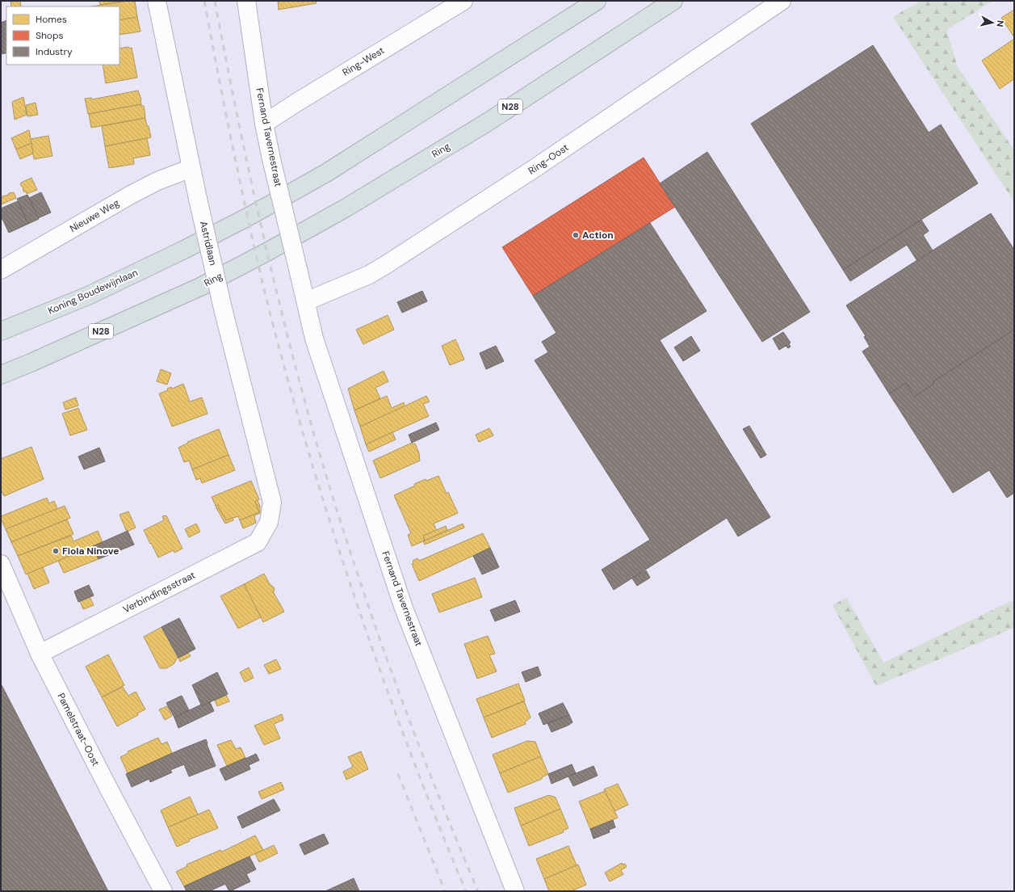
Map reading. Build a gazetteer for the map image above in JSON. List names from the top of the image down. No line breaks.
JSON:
{"streets":{"highway":["N28","Ring","Koning Boudewijnlaan"],"street":["Ring-West","Fernand Tavernestraat","Ring-Oost","Nieuwe Weg","Astridlaan","Verbindingsstraat","Pamelstraat-Oost"]},"crossings":[["Ring-West","Fernand Tavernestraat"],["Fernand Tavernestraat","Ring-Oost"],["Nieuwe Weg","Astridlaan"],["Astridlaan","Verbindingsstraat"],["Verbindingsstraat","Pamelstraat-Oost"]],"places":["Action","Fiola Ninove"],"legend":["Homes","Shops","Industry"],"north":"right"}
